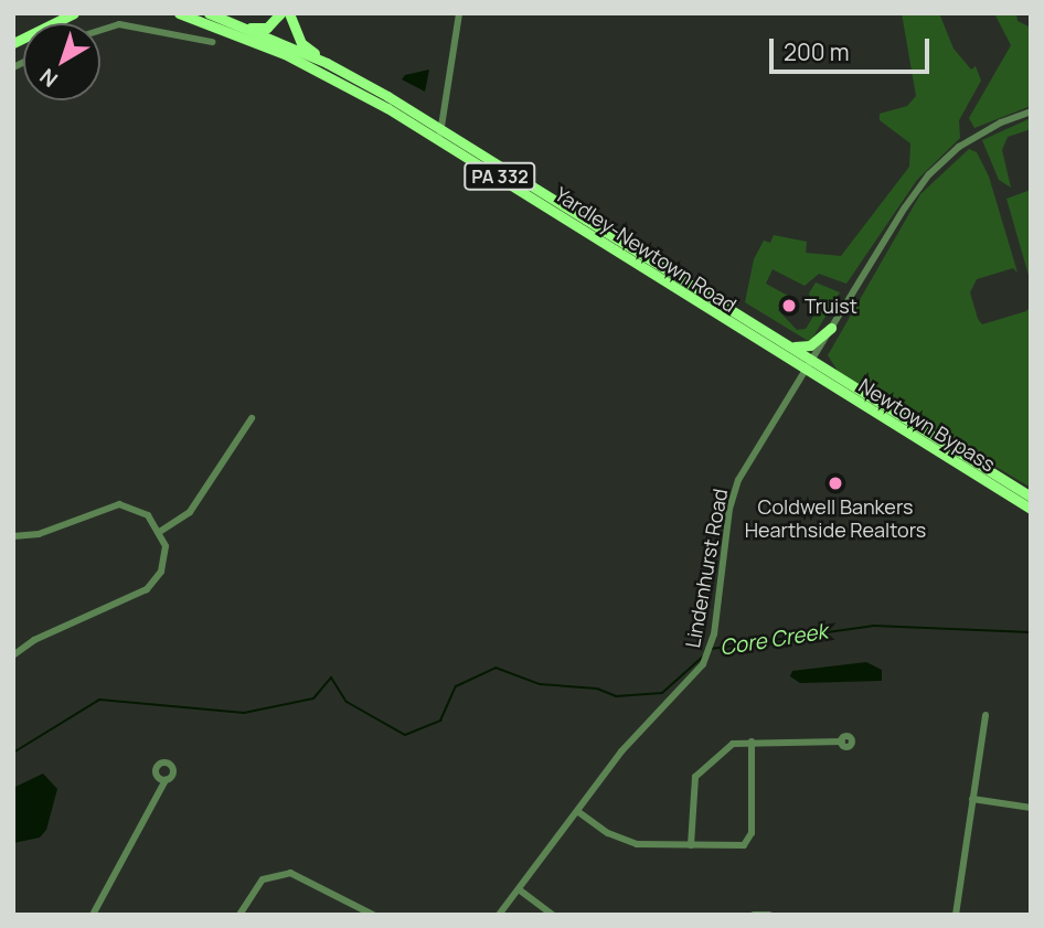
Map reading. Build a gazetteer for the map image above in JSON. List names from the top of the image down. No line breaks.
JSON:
{"streets":{"highway":["PA 332","Yardley-Newtown Road","Newtown Bypass"],"street":["Lindenhurst Road"]},"crossings":[["Yardley-Newtown Road","Newtown Bypass"],["Yardley-Newtown Road","Lindenhurst Road"],["Newtown Bypass","Lindenhurst Road"]],"water":["Core Creek"],"places":["Truist","Coldwell Bankers Hearthside Realtors"],"scale_bar":"200 m","north":"bottom left"}
